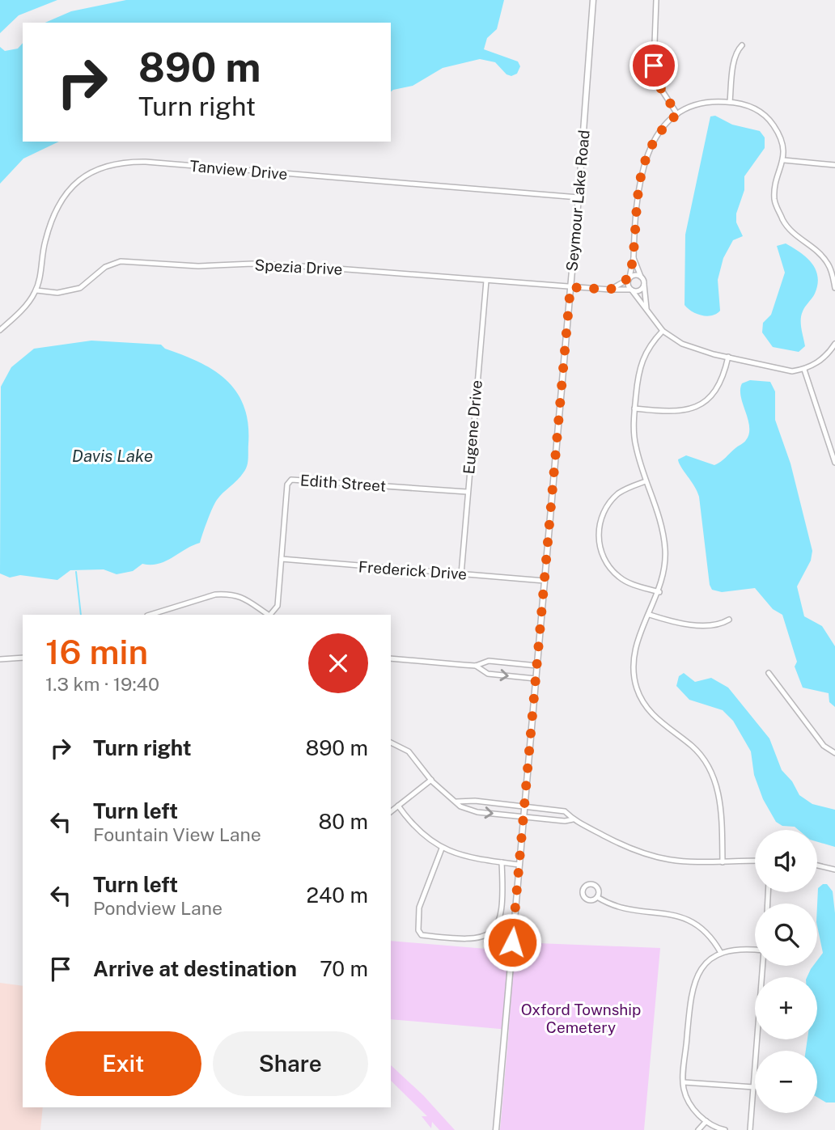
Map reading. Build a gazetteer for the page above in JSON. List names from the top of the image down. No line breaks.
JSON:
{"streets":{"street":["Tanview Drive","Seymour Lake Road","Spezia Drive","Eugene Drive","Edith Street","Frederick Drive"]},"crossings":[["Tanview Drive","Seymour Lake Road"],["Tanview Drive","Spezia Drive"],["Seymour Lake Road","Spezia Drive"],["Seymour Lake Road","Frederick Drive"],["Spezia Drive","Eugene Drive"],["Eugene Drive","Edith Street"],["Eugene Drive","Frederick Drive"],["Edith Street","Frederick Drive"]],"water":["Davis Lake"],"parks":["Oxford Township Cemetery"],"page":{"turn":["890 m","Turn right"],"heading":["16 min","1.3 km · 19:40"],"list":[{"name":"Turn right","value":"890 m"},{"name":"Turn left","note":"Fountain View Lane","value":"80 m"},{"name":"Turn left","note":"Pondview Lane","value":"240 m"},{"name":"Arrive at destination","value":"70 m"}],"map_buttons":["+","−"],"buttons":["Exit","Share"]}}
